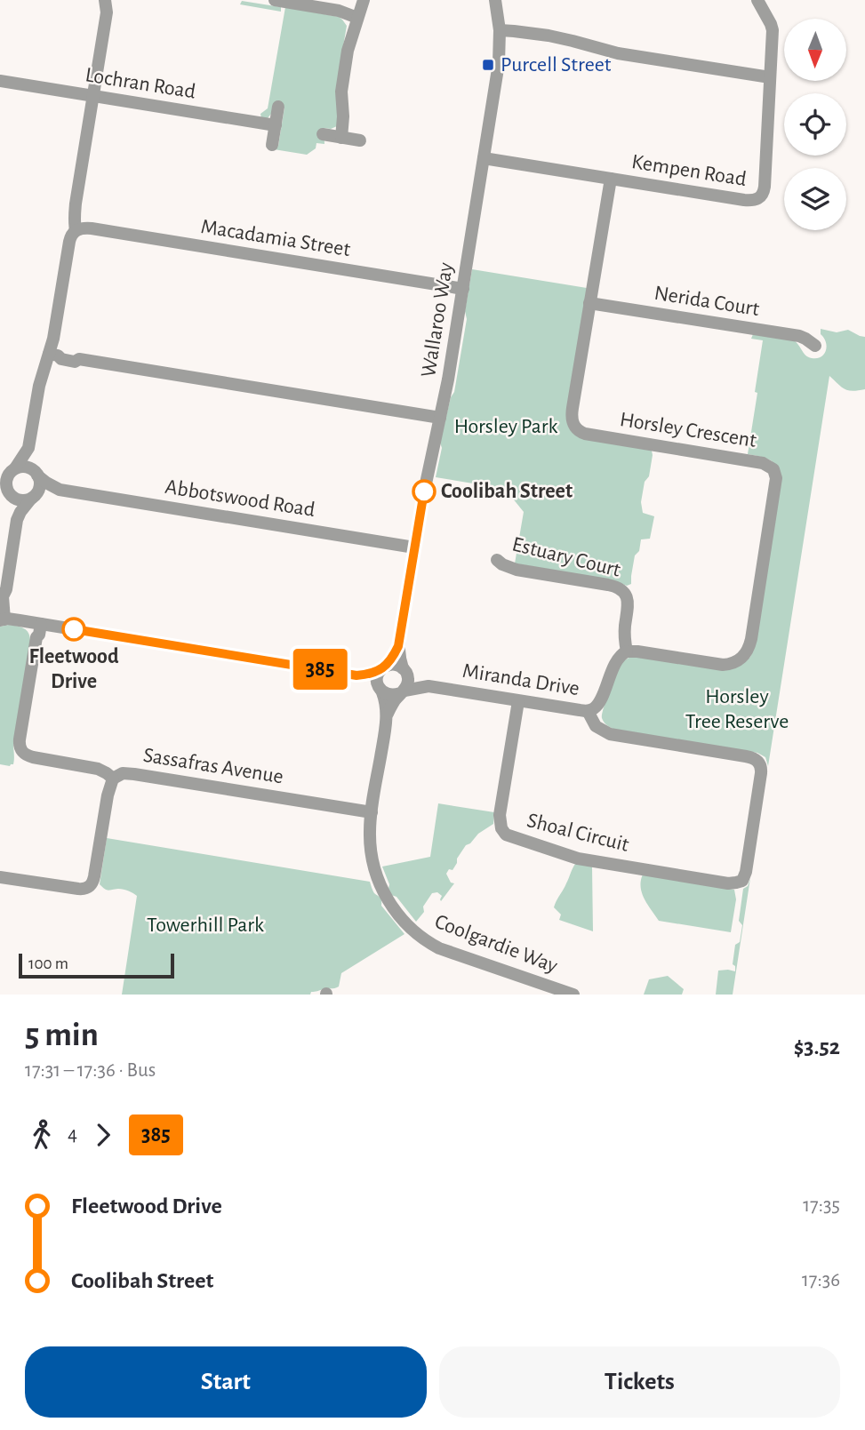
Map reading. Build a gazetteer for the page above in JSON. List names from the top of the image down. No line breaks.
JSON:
{"streets":{"street":["Lochran Road","Kempen Road","Macadamia Street","Nerida Court","Wallaroo Way","Horsley Crescent","Abbotswood Road","Estuary Court","Miranda Drive","Sassafras Avenue","Shoal Circuit","Coolgardie Way"]},"crossings":[["Kempen Road","Wallaroo Way"],["Kempen Road","Horsley Crescent"],["Macadamia Street","Wallaroo Way"],["Nerida Court","Horsley Crescent"],["Wallaroo Way","Abbotswood Road"],["Wallaroo Way","Miranda Drive"],["Wallaroo Way","Coolgardie Way"],["Horsley Crescent","Estuary Court"],["Horsley Crescent","Miranda Drive"],["Estuary Court","Miranda Drive"],["Miranda Drive","Shoal Circuit"],["Miranda Drive","Coolgardie Way"],["Sassafras Avenue","Coolgardie Way"]],"parks":["Horsley Park","Horsley Tree Reserve","Towerhill Park"],"places":{"transit":["Purcell Street"],"other":["Coolibah Street","Fleetwood Drive"]},"lines":["bus line 385"],"scale_bar":"100 m","north":"bottom","page":{"on_map":"385","scale":"100 m","heading":["5 min","17:31 – 17:36 · Bus","$3.52"],"legs":["4","385"],"list":[{"name":"Fleetwood Drive","value":"17:35"},{"name":"Coolibah Street","value":"17:36"}],"buttons":["Start","Tickets"]}}
